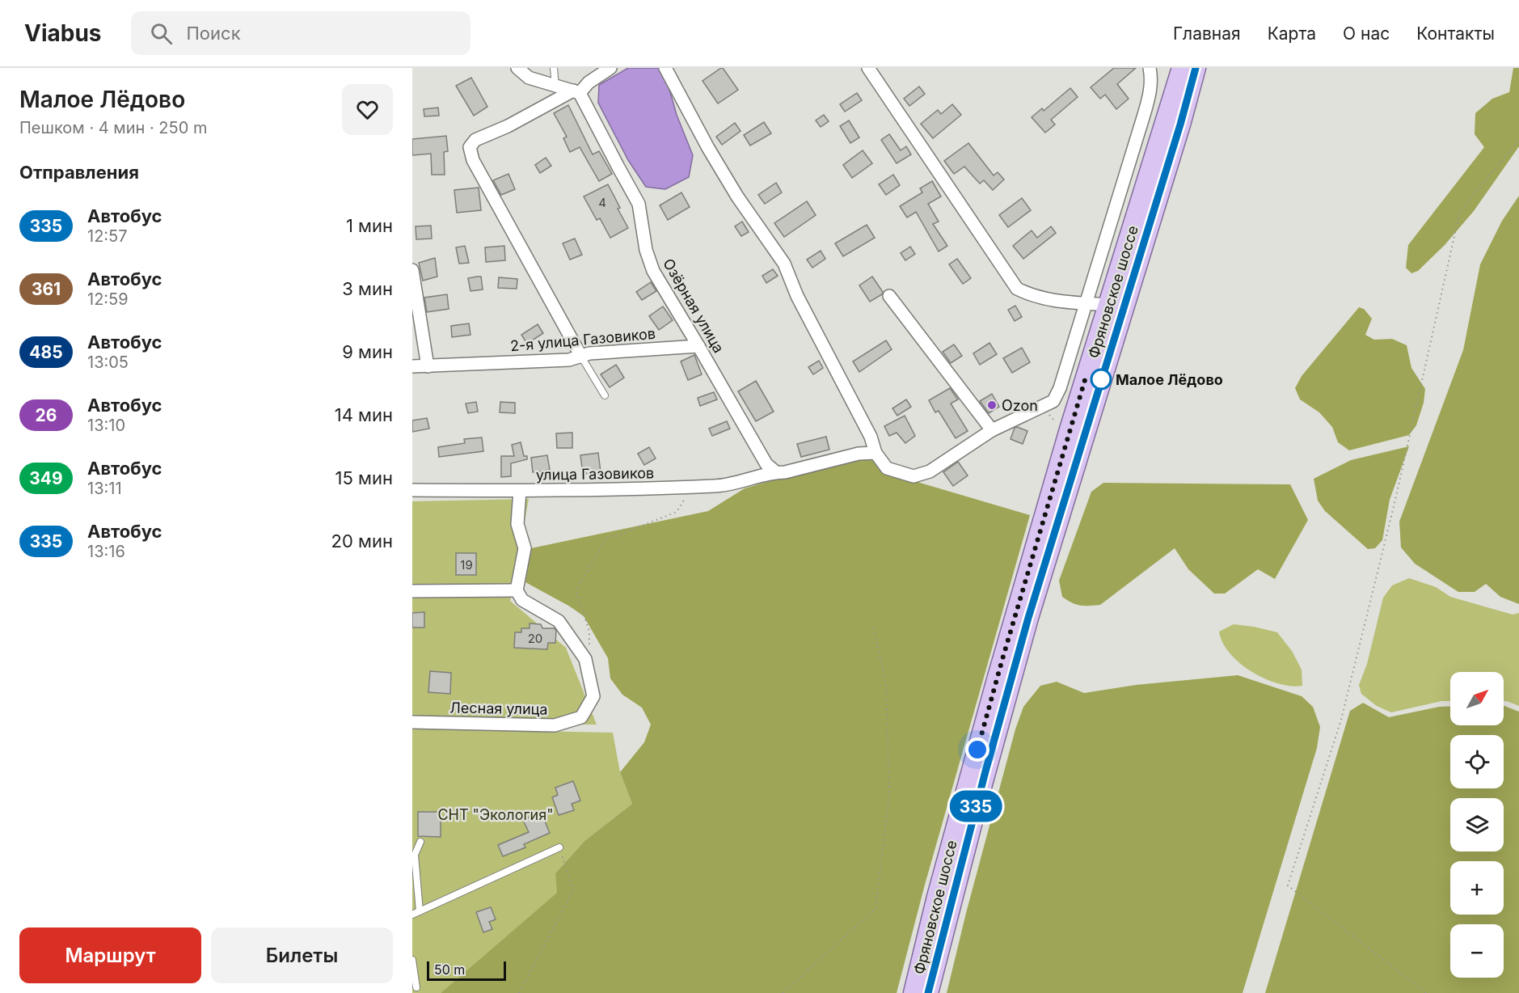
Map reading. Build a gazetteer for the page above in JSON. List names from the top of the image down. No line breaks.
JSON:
{"streets":{"main road":["Фряновское шоссе"],"street":["Озёрная улица","2-я улица Газовиков","улица Газовиков","Лесная улица"]},"crossings":[["Озёрная улица","2-я улица Газовиков"],["Озёрная улица","улица Газовиков"]],"parks":["СНТ \"Экология\""],"places":["Малое Лёдово","Ozon"],"lines":["bus line 335"],"house_numbers":["4","19","20"],"scale_bar":"50 m","north":"top right","page":{"header":"Viabus","search":"Поиск","nav":["Главная","Карта","О нас","Контакты"],"heading":[["Малое Лёдово","Пешком · 4 мин · 250 m"],"Отправления"],"on_map":"335","list":[{"mark":"335","name":"Автобус","note":"12:57","value":"1 мин"},{"mark":"361","name":"Автобус","note":"12:59","value":"3 мин"},{"mark":"485","name":"Автобус","note":"13:05","value":"9 мин"},{"mark":"26","name":"Автобус","note":"13:10","value":"14 мин"},{"mark":"349","name":"Автобус","note":"13:11","value":"15 мин"},{"mark":"335","name":"Автобус","note":"13:16","value":"20 мин"}],"map_buttons":["+","−"],"buttons":["Маршрут","Билеты"],"scale":"50 m"}}
